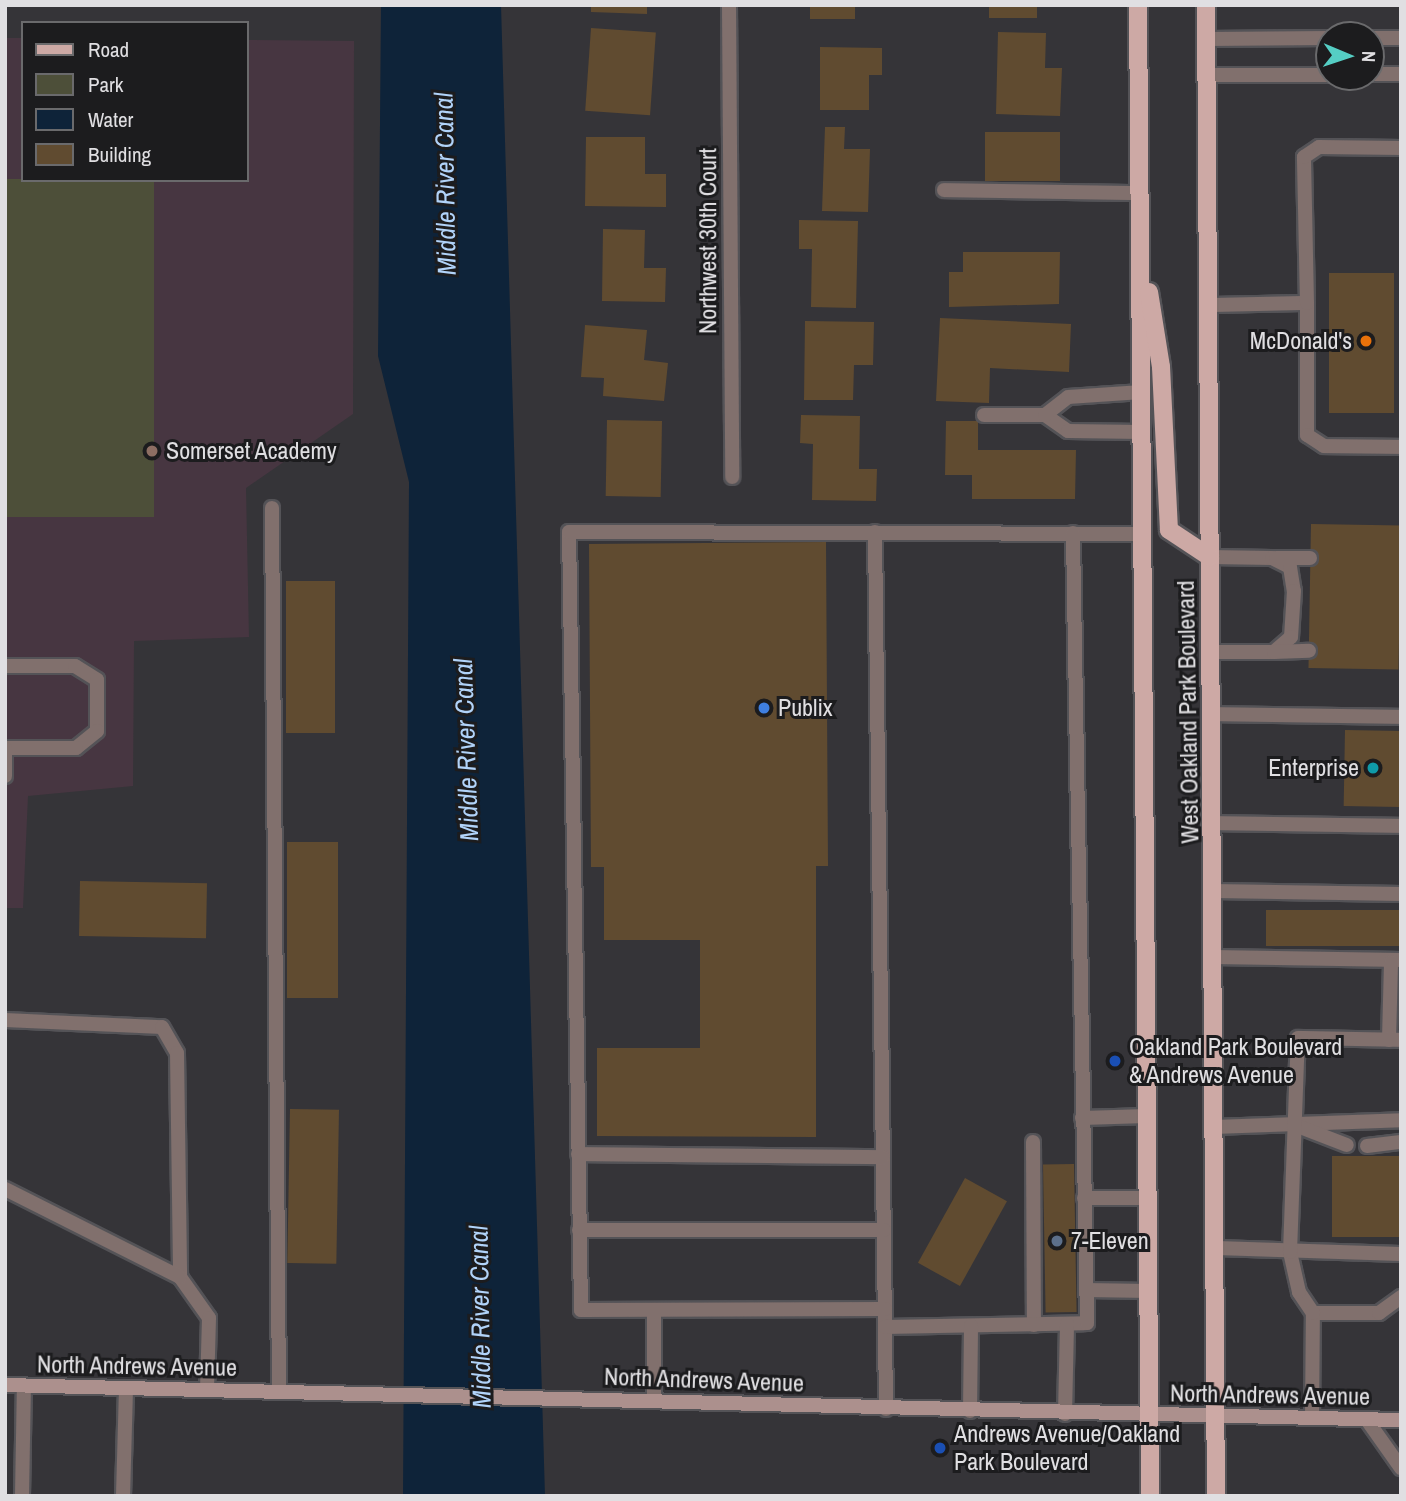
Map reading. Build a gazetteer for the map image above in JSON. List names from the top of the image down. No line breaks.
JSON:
{"streets":{"main road":["West Oakland Park Boulevard","North Andrews Avenue"],"street":["Northwest 30th Court"]},"crossings":[["West Oakland Park Boulevard","North Andrews Avenue"]],"water":["Middle River Canal"],"places":["McDonald's","Somerset Academy","Publix","Enterprise","Oakland Park Boulevard & Andrews Avenue","7-Eleven","Andrews Avenue/Oakland Park Boulevard"],"legend":["Road","Park","Water","Building"],"north":"right"}
